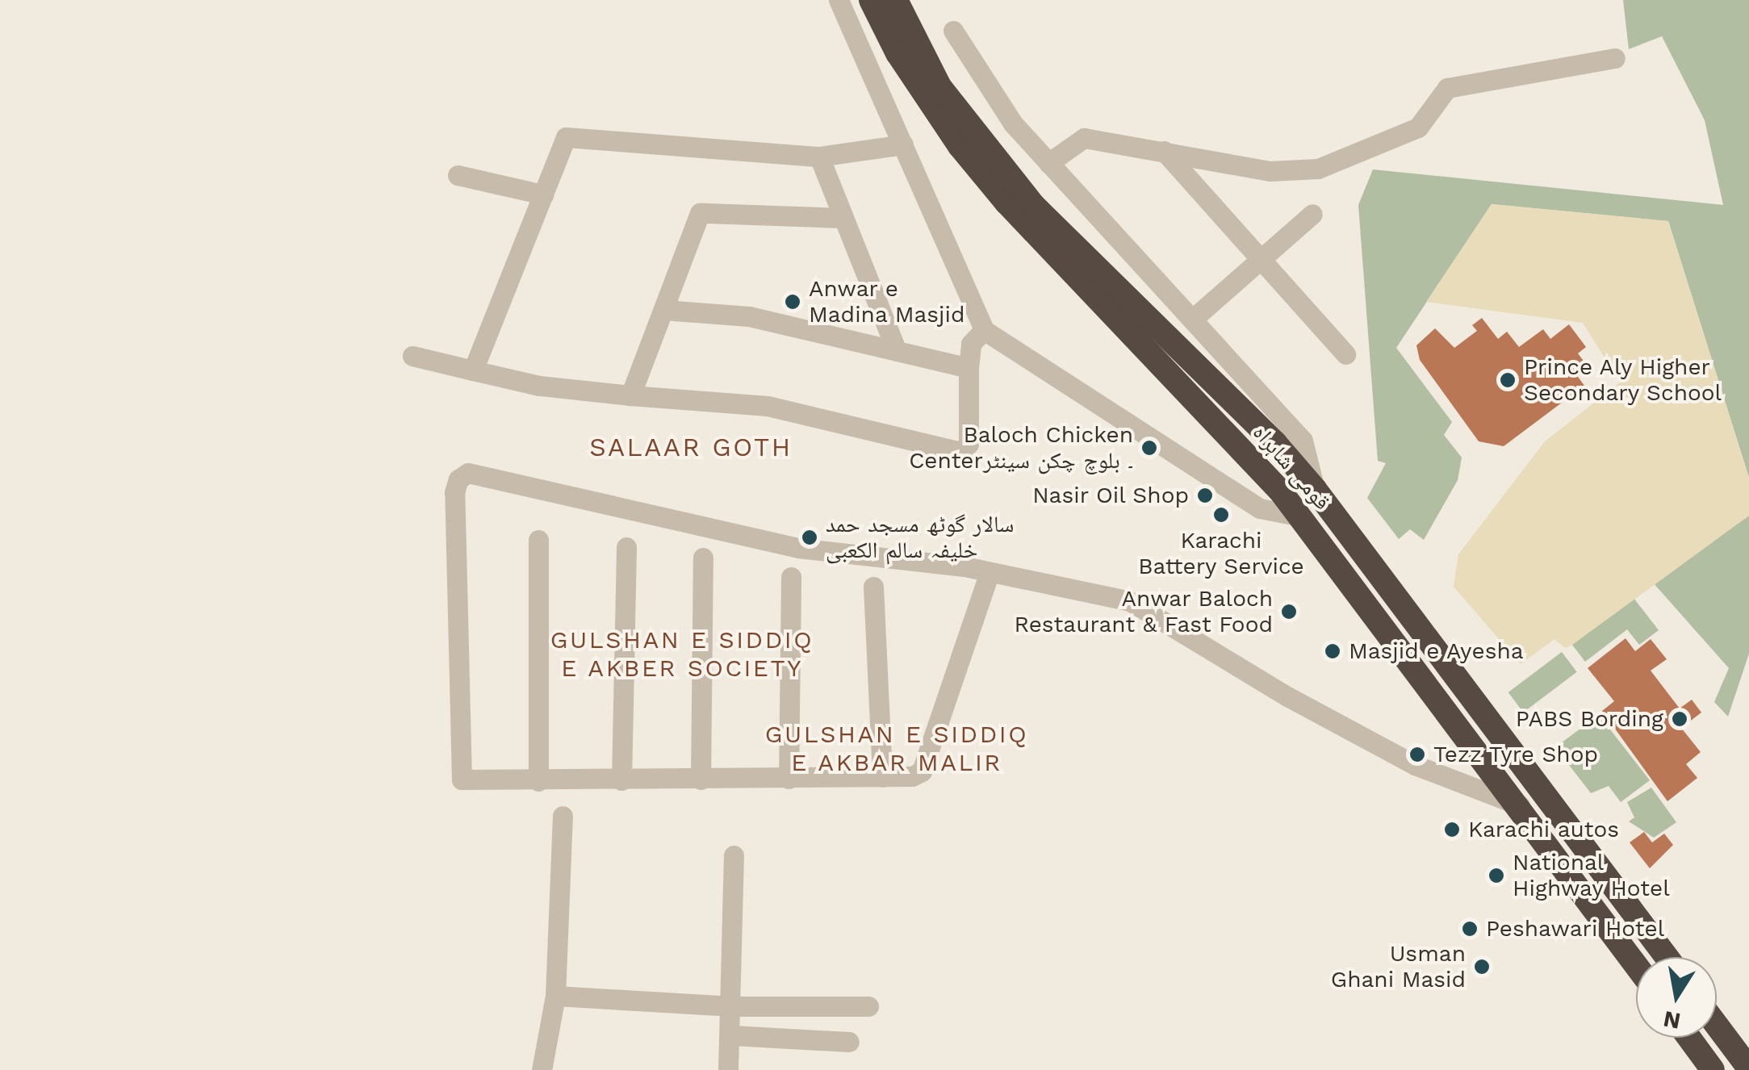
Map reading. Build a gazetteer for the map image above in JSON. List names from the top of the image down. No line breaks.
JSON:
{"streets":{"highway":["قومی شاہراہ"]},"districts":["SALAAR GOTH","GULSHAN E SIDDIQ E AKBER SOCIETY","GULSHAN E SIDDIQ E AKBAR MALIR"],"places":["Anwar e Madina Masjid","Prince Aly Higher Secondary School","Baloch Chicken Center۔ بلوچ چکن سینٹر","Nasir Oil Shop","Karachi Battery Service","سالار گوٹھ مسجد حمد خلیفہ سالم الکعبی","Anwar Baloch Restaurant & Fast Food","Masjid e Ayesha","PABS Bording","Tezz Tyre Shop","Karachi autos","National Highway Hotel","Peshawari Hotel","Usman Ghani Masid"],"north":"bottom"}
